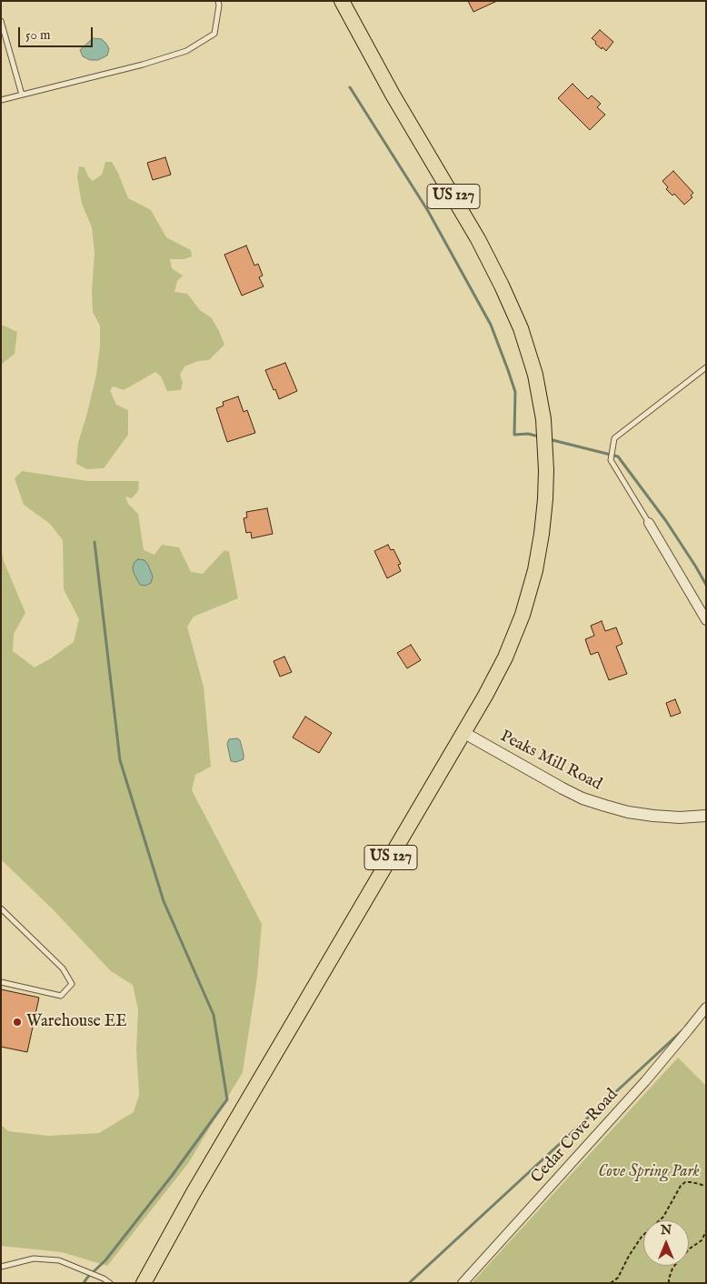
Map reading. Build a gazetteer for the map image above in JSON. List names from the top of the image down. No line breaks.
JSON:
{"streets":{"highway":["US 127"],"street":["Peaks Mill Road","Cedar Cove Road"]},"crossings":[["US 127","Peaks Mill Road"]],"parks":["Cove Spring Park"],"places":["Warehouse EE"],"scale_bar":"50 m","north":"top"}
